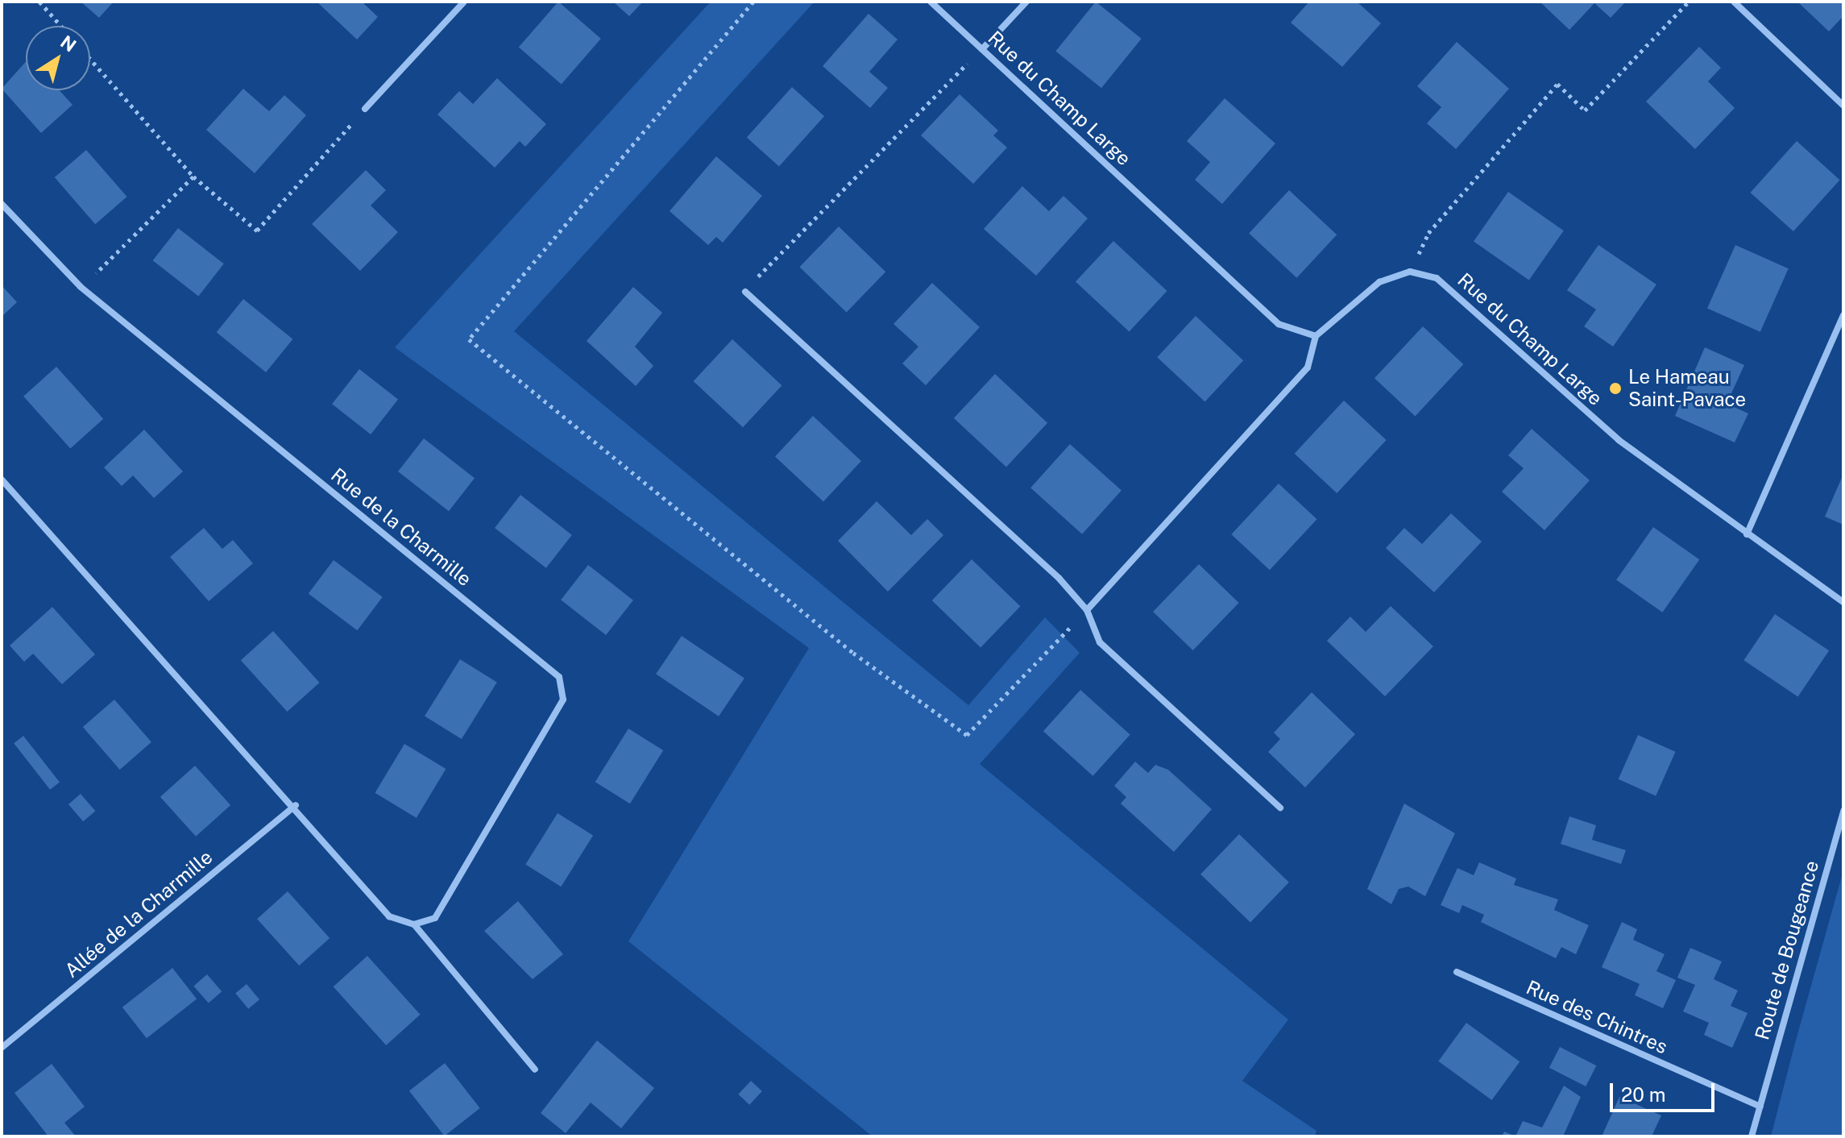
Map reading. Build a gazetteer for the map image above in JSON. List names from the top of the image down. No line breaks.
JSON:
{"streets":{"street":["Rue du Champ Large","Rue de la Charmille","Allée de la Charmille","Route de Bougeance","Rue des Chintres"]},"crossings":[["Route de Bougeance","Rue des Chintres"]],"places":["Le Hameau Saint-Pavace"],"scale_bar":"20 m","north":"top right"}
